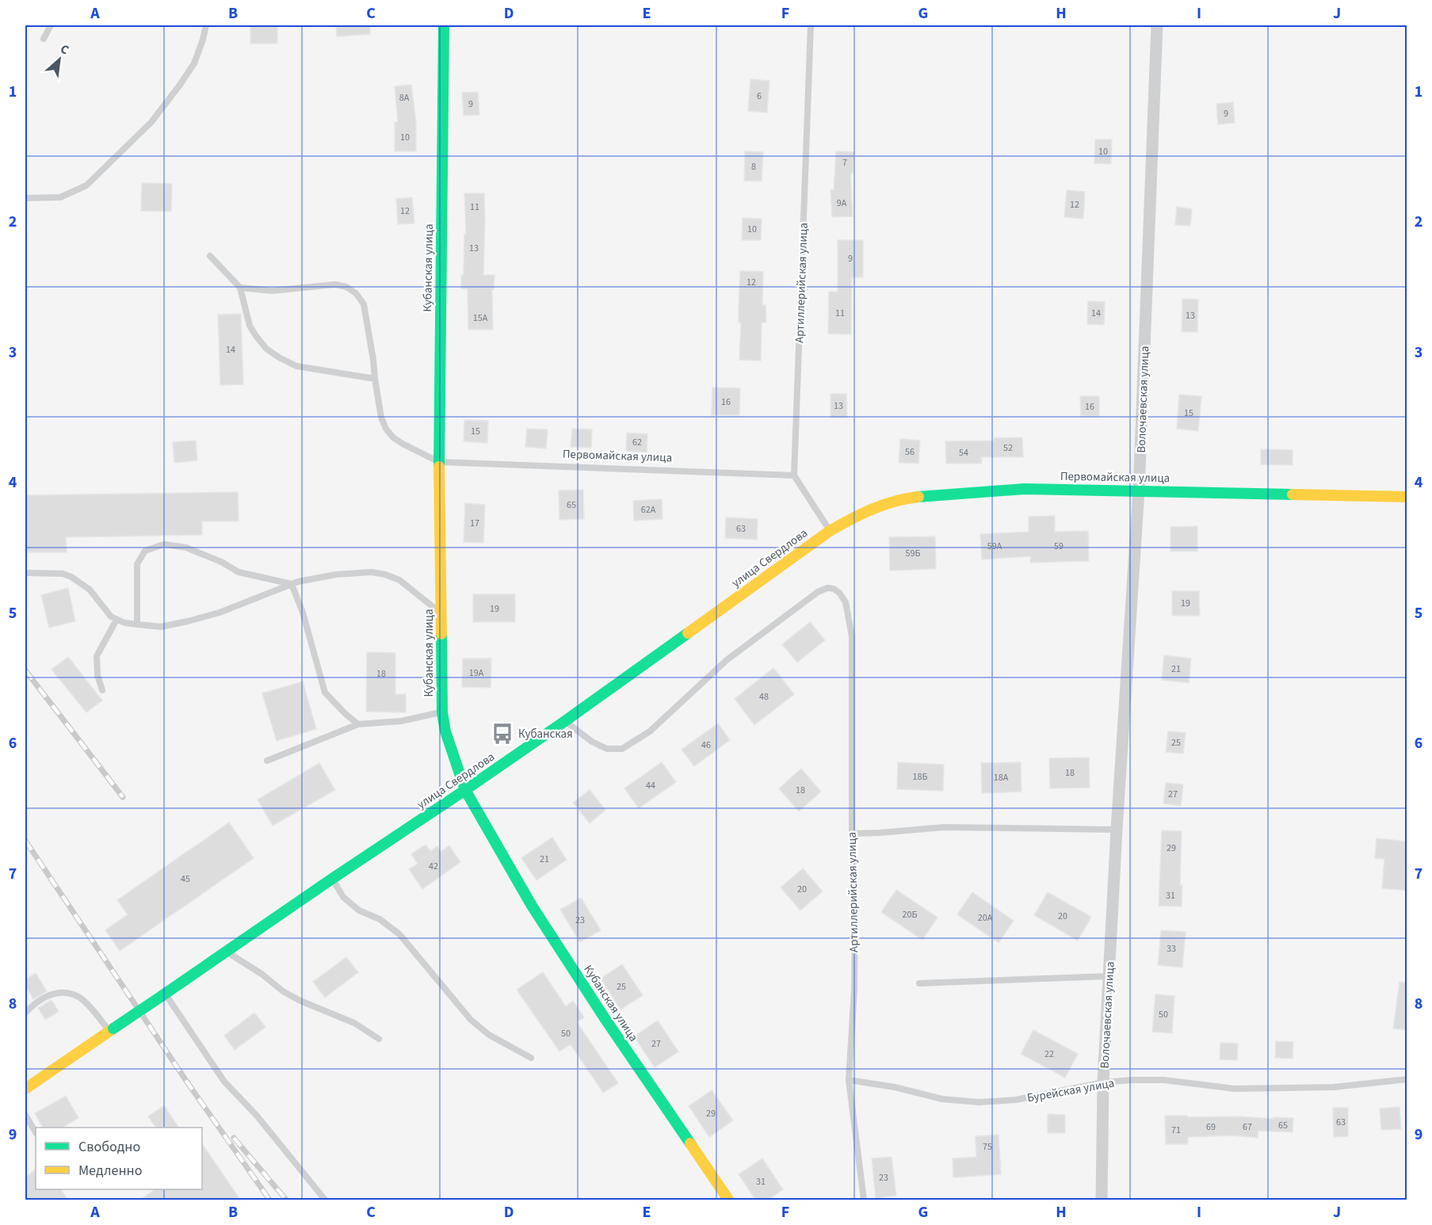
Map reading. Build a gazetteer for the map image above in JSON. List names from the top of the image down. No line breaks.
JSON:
{"streets":{"main road":["Кубанская улица","Первомайская улица","улица Свердлова"],"street":["Волочаевская улица"],"lane":["Артиллерийская улица","Бурейская улица"]},"crossings":[["Кубанская улица","Первомайская улица"],["Кубанская улица","улица Свердлова"],["Артиллерийская улица","Первомайская улица"],["Артиллерийская улица","улица Свердлова"],["Артиллерийская улица","Бурейская улица"],["Волочаевская улица","Первомайская улица"],["Волочаевская улица","Бурейская улица"],["Первомайская улица","улица Свердлова"]],"places":{"bus stop":["Кубанская"]},"house_numbers":["6","8А","9","9","10","10","7","8","9А","12","11","12","10","13","9","12","11","14","13","15А","14","16","13","16","15","15","62","52","56","54","65","62А","17","63","59А","59","59Б","19","19","21","19А","18","48","25","46","18","18Б","18А","44","18","27","29","21","42","45","20","31","20Б","20","20А","23","33","25","50","50","27","22","29","63","65","69","67","71","75","23","31"],"legend":["Свободно","Медленно"],"north":"top right","grid":{"columns":["A","B","C","D","E","F","G","H","I","J"],"rows":["1","2","3","4","5","6","7","8","9"]}}
